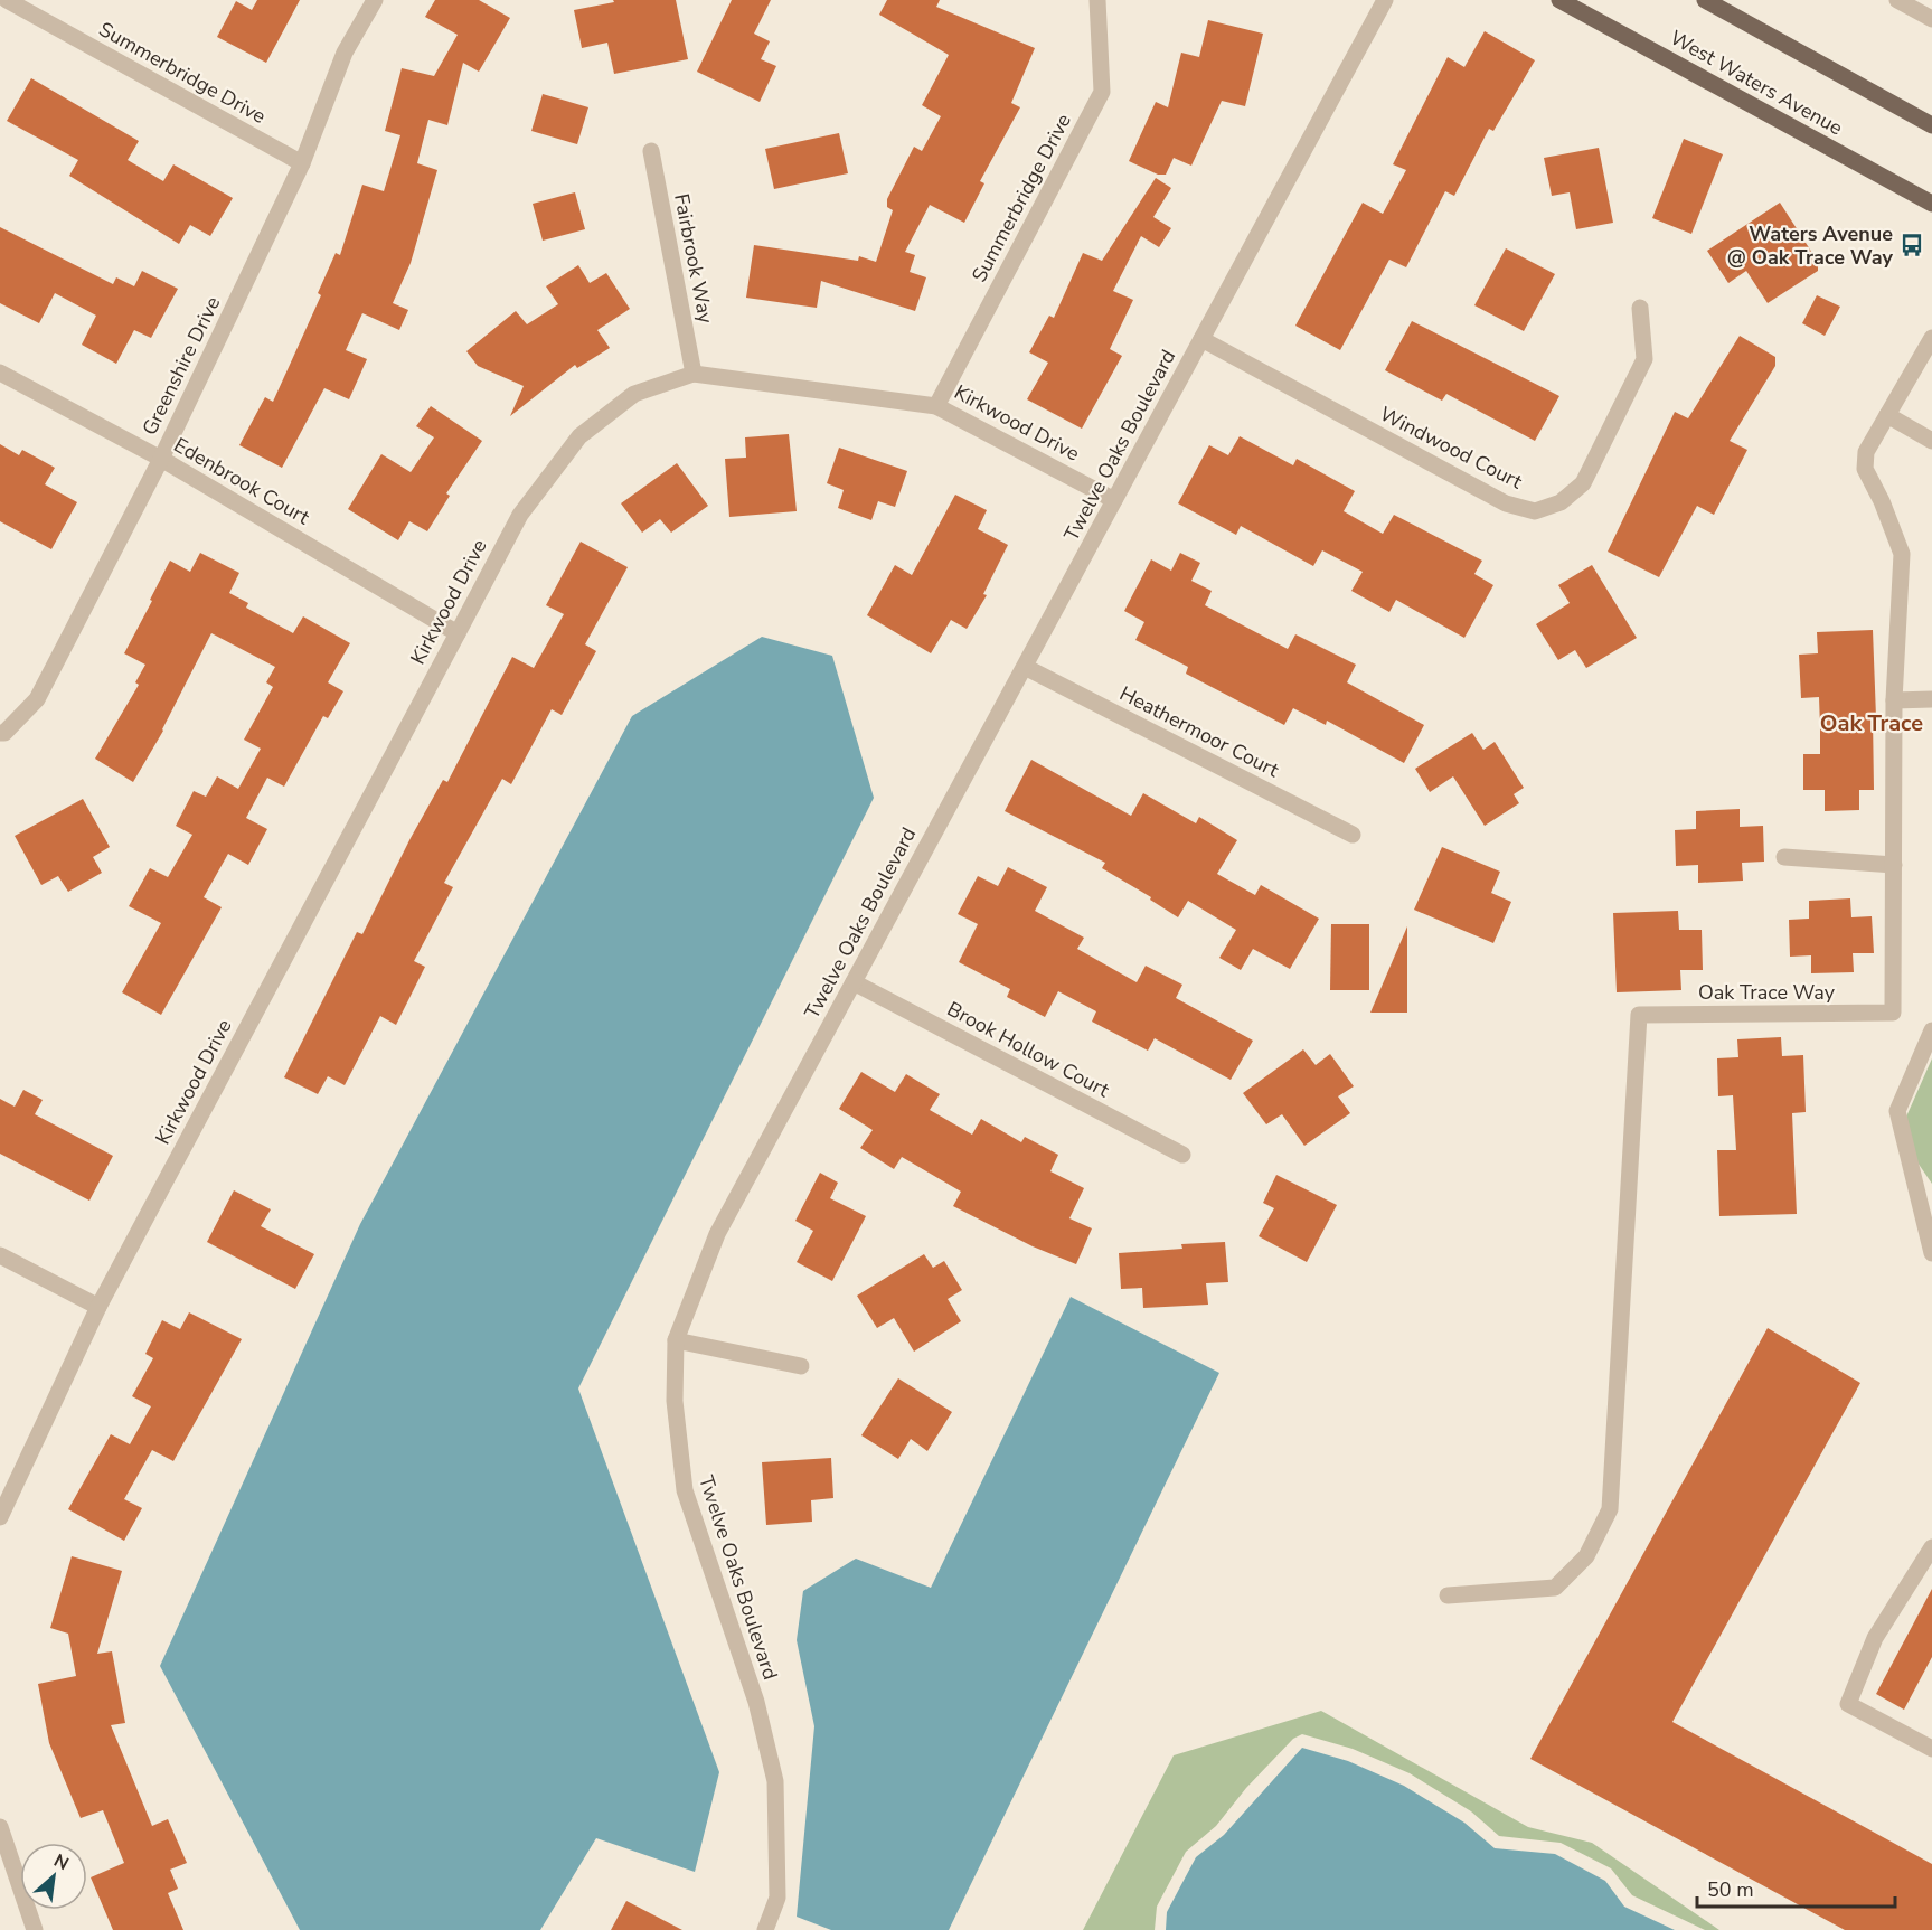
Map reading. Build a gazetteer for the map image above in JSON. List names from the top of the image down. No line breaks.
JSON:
{"streets":{"main road":["West Waters Avenue"],"street":["Summerbridge Drive","Fairbrook Way","Greenshire Drive","Kirkwood Drive","Twelve Oaks Boulevard","Windwood Court","Edenbrook Court","Heathermoor Court","Oak Trace Way","Brook Hollow Court"]},"crossings":[["Summerbridge Drive","Greenshire Drive"],["Summerbridge Drive","Kirkwood Drive"],["Fairbrook Way","Kirkwood Drive"],["Greenshire Drive","Edenbrook Court"],["Kirkwood Drive","Twelve Oaks Boulevard"],["Kirkwood Drive","Edenbrook Court"],["Twelve Oaks Boulevard","Windwood Court"],["Twelve Oaks Boulevard","Heathermoor Court"],["Twelve Oaks Boulevard","Brook Hollow Court"]],"districts":["Oak Trace"],"places":{"bus stop":["Waters Avenue @ Oak Trace Way"]},"scale_bar":"50 m","north":"top right"}
